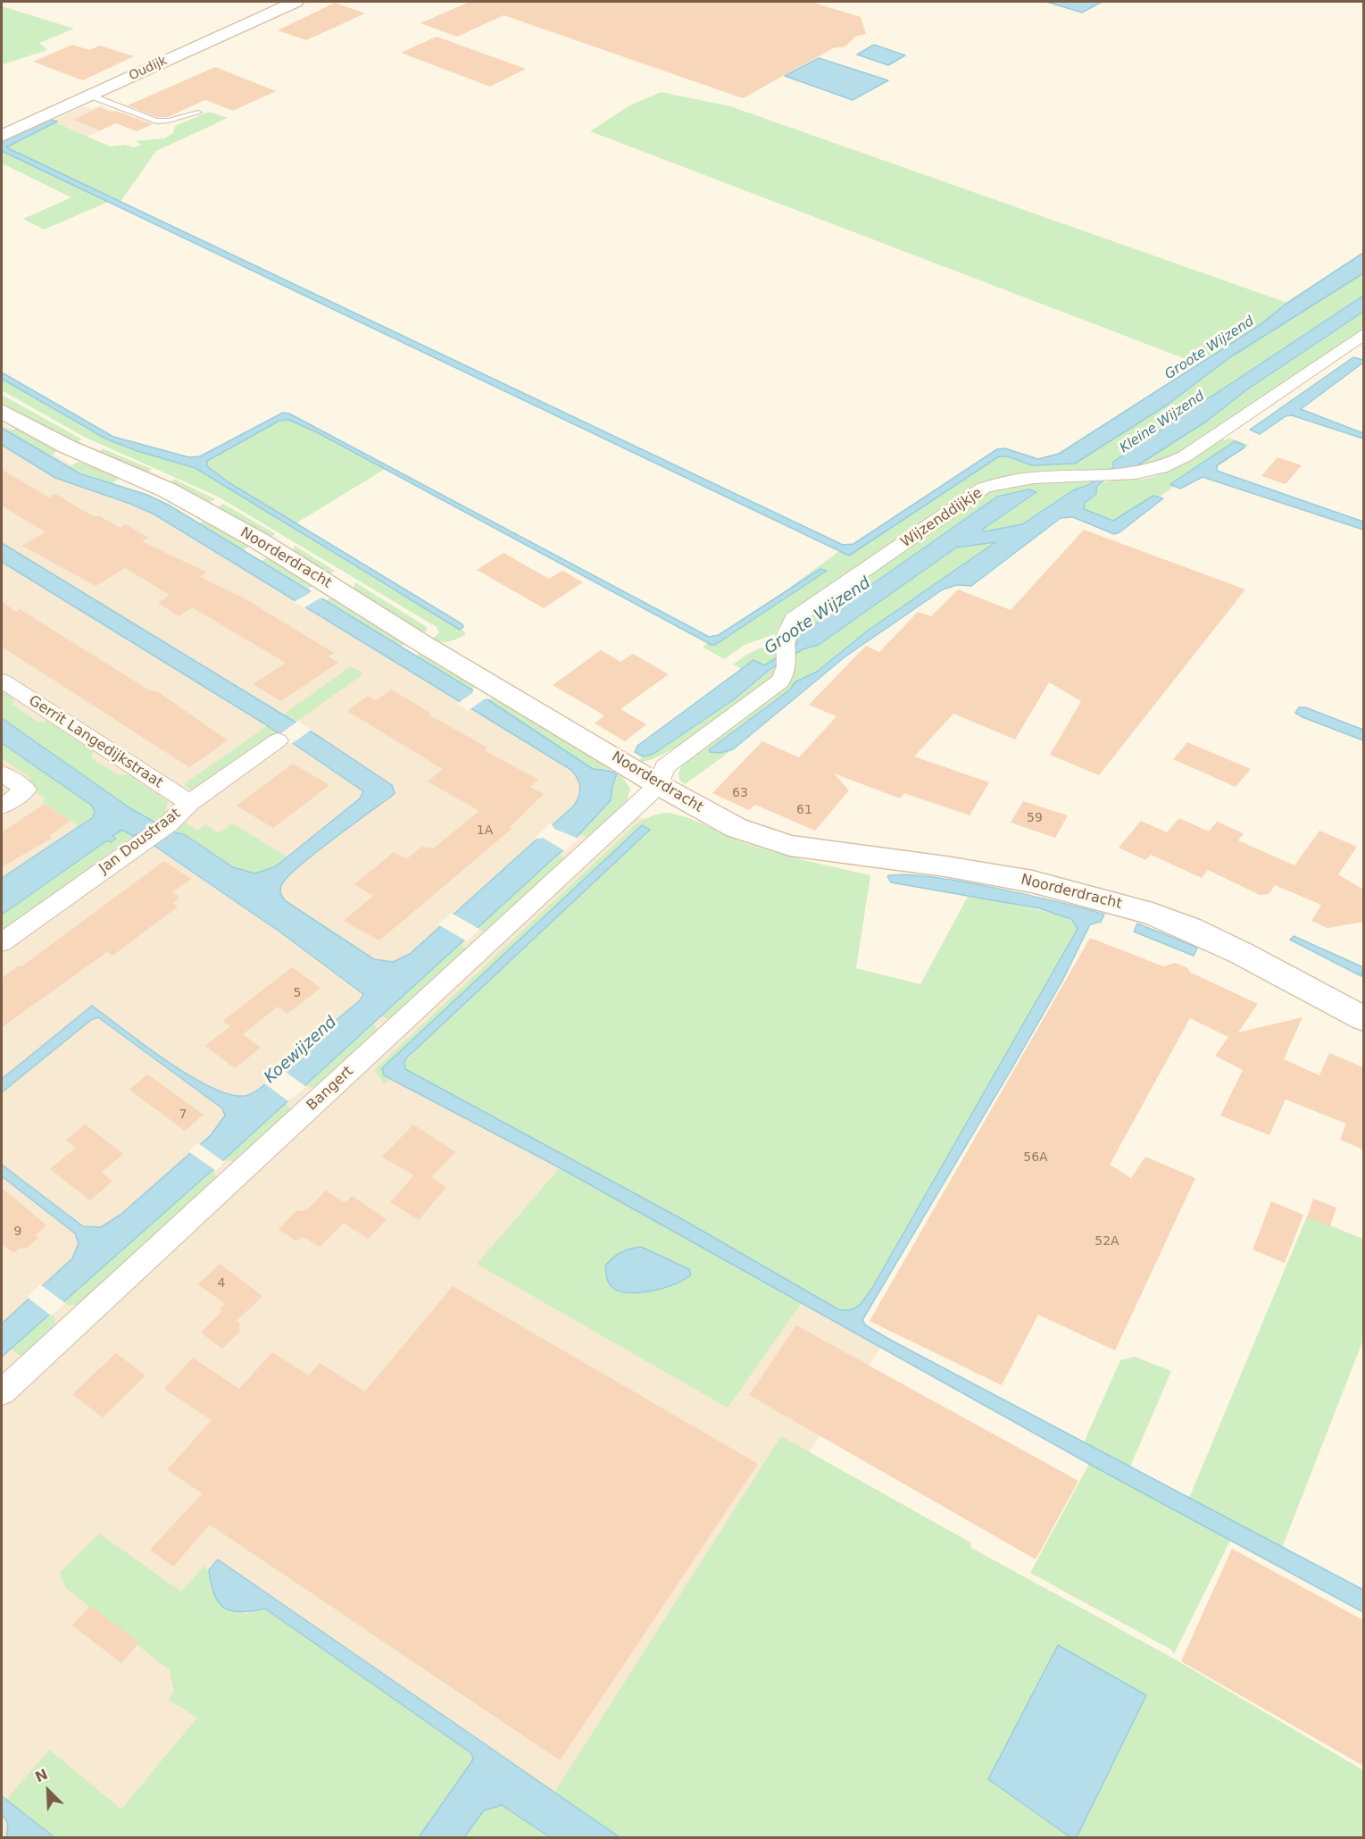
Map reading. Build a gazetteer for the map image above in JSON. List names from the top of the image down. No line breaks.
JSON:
{"streets":{"street":["Oudijk","Wijzenddijkje","Noorderdracht","Gerrit Langedijkstraat","Jan Doustraat","Bangert"]},"crossings":[["Wijzenddijkje","Noorderdracht"],["Wijzenddijkje","Bangert"],["Noorderdracht","Bangert"],["Gerrit Langedijkstraat","Jan Doustraat"]],"water":["Groote Wijzend","Kleine Wijzend","Koewijzend"],"house_numbers":["63","61","59","1A","5","7","56A","9","52A","4"],"north":"top left"}
